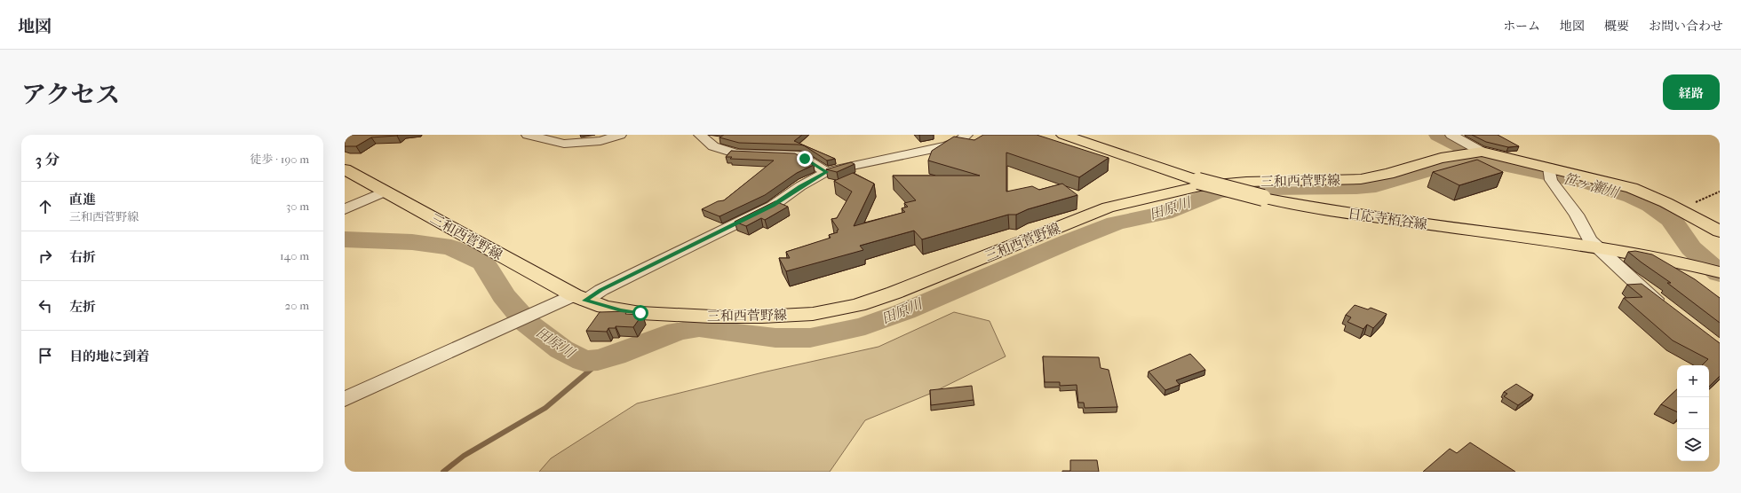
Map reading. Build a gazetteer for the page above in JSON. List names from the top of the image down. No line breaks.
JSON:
{"streets":{"main road":["三和西菅野線","日応寺栢谷線"]},"water":["笹ヶ瀬川","田原川"],"page":{"header":"地図","nav":["ホーム","地図","概要","お問い合わせ"],"title":"アクセス","buttons":"経路","heading":["3 分","徒歩 · 190 m"],"list":[["直進","三和西菅野線","30 m"],["右折","140 m"],["左折","20 m"],"目的地に到着"],"map_buttons":["+","−"]}}
